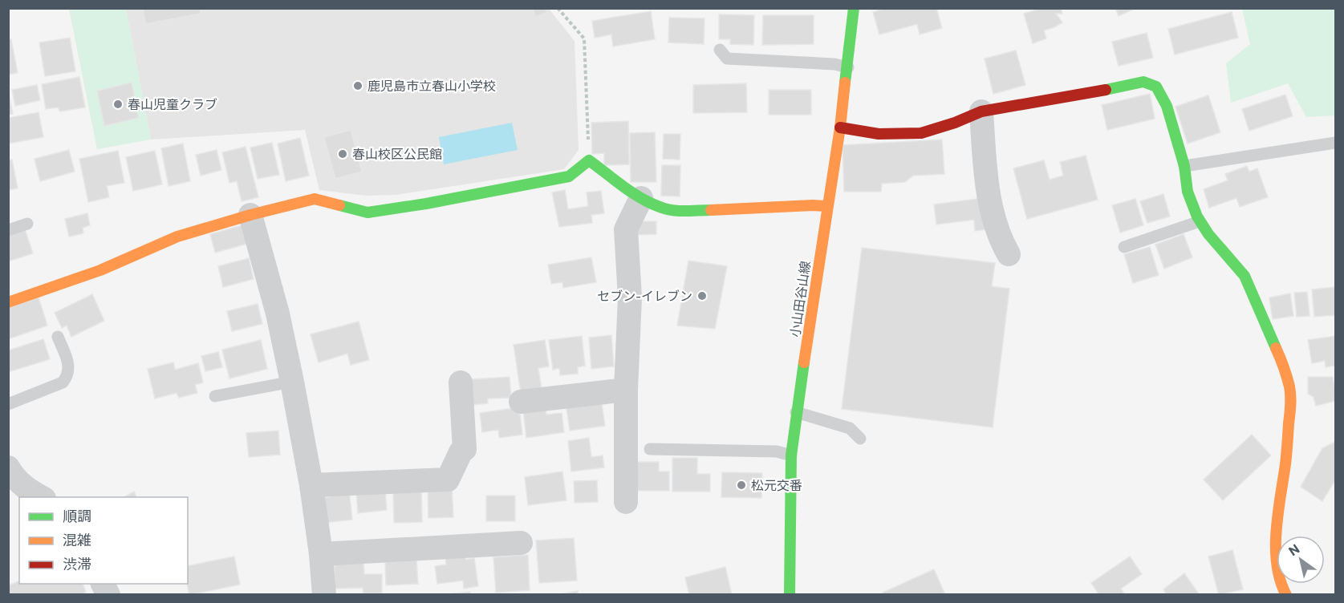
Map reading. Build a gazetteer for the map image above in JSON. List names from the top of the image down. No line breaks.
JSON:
{"streets":{"street":["小山田谷山線"]},"places":["鹿児島市立春山小学校","春山児童クラブ","春山校区公民館","セブン-イレブン","松元交番"],"legend":["順調","混雑","渋滞"],"north":"top left"}
